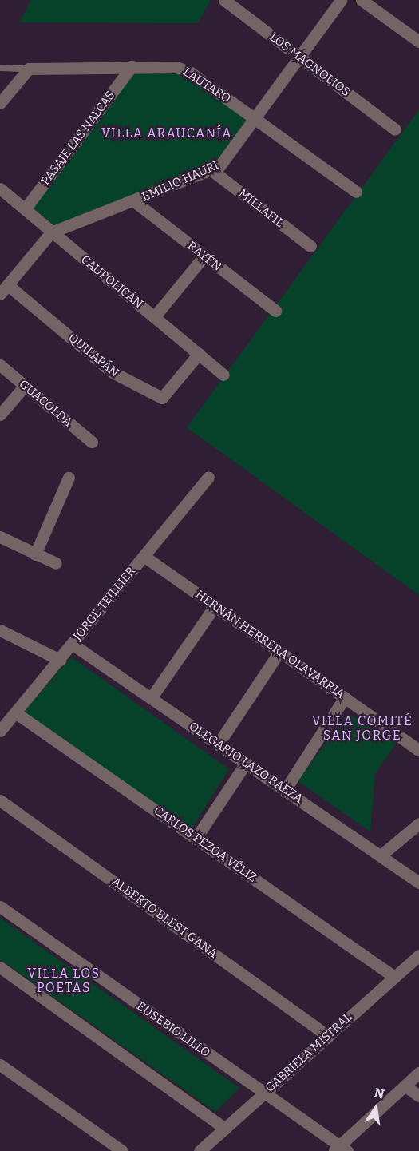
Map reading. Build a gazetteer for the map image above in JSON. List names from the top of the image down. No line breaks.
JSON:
{"streets":{"street":["LOS MAGNOLIOS","LAUTARO","PASAJE LAS NALCAS","EMILIO HAURI","MILLAFIL","RAYÉN","CAUPOLICÁN","QUILAPÁN","GUACOLDA","JORGE TEILLIER","HERNÁN HERRERA OLAVARRIA","OLEGARIO LAZO BAEZA","CARLOS PEZOA VÉLIZ","ALBERTO BLEST GANA","EUSEBIO LILLO","GABRIELA MISTRAL"]},"crossings":[["LOS MAGNOLIOS","EMILIO HAURI"],["LAUTARO","PASAJE LAS NALCAS"],["LAUTARO","EMILIO HAURI"],["PASAJE LAS NALCAS","CAUPOLICÁN"],["EMILIO HAURI","MILLAFIL"],["EMILIO HAURI","RAYÉN"],["EMILIO HAURI","CAUPOLICÁN"],["CAUPOLICÁN","QUILAPÁN"],["JORGE TEILLIER","HERNÁN HERRERA OLAVARRIA"],["JORGE TEILLIER","OLEGARIO LAZO BAEZA"],["JORGE TEILLIER","CARLOS PEZOA VÉLIZ"],["CARLOS PEZOA VÉLIZ","GABRIELA MISTRAL"],["ALBERTO BLEST GANA","GABRIELA MISTRAL"],["EUSEBIO LILLO","GABRIELA MISTRAL"]],"districts":["VILLA ARAUCANÍA","VILLA COMITÉ SAN JORGE","VILLA LOS POETAS"],"north":"top"}
